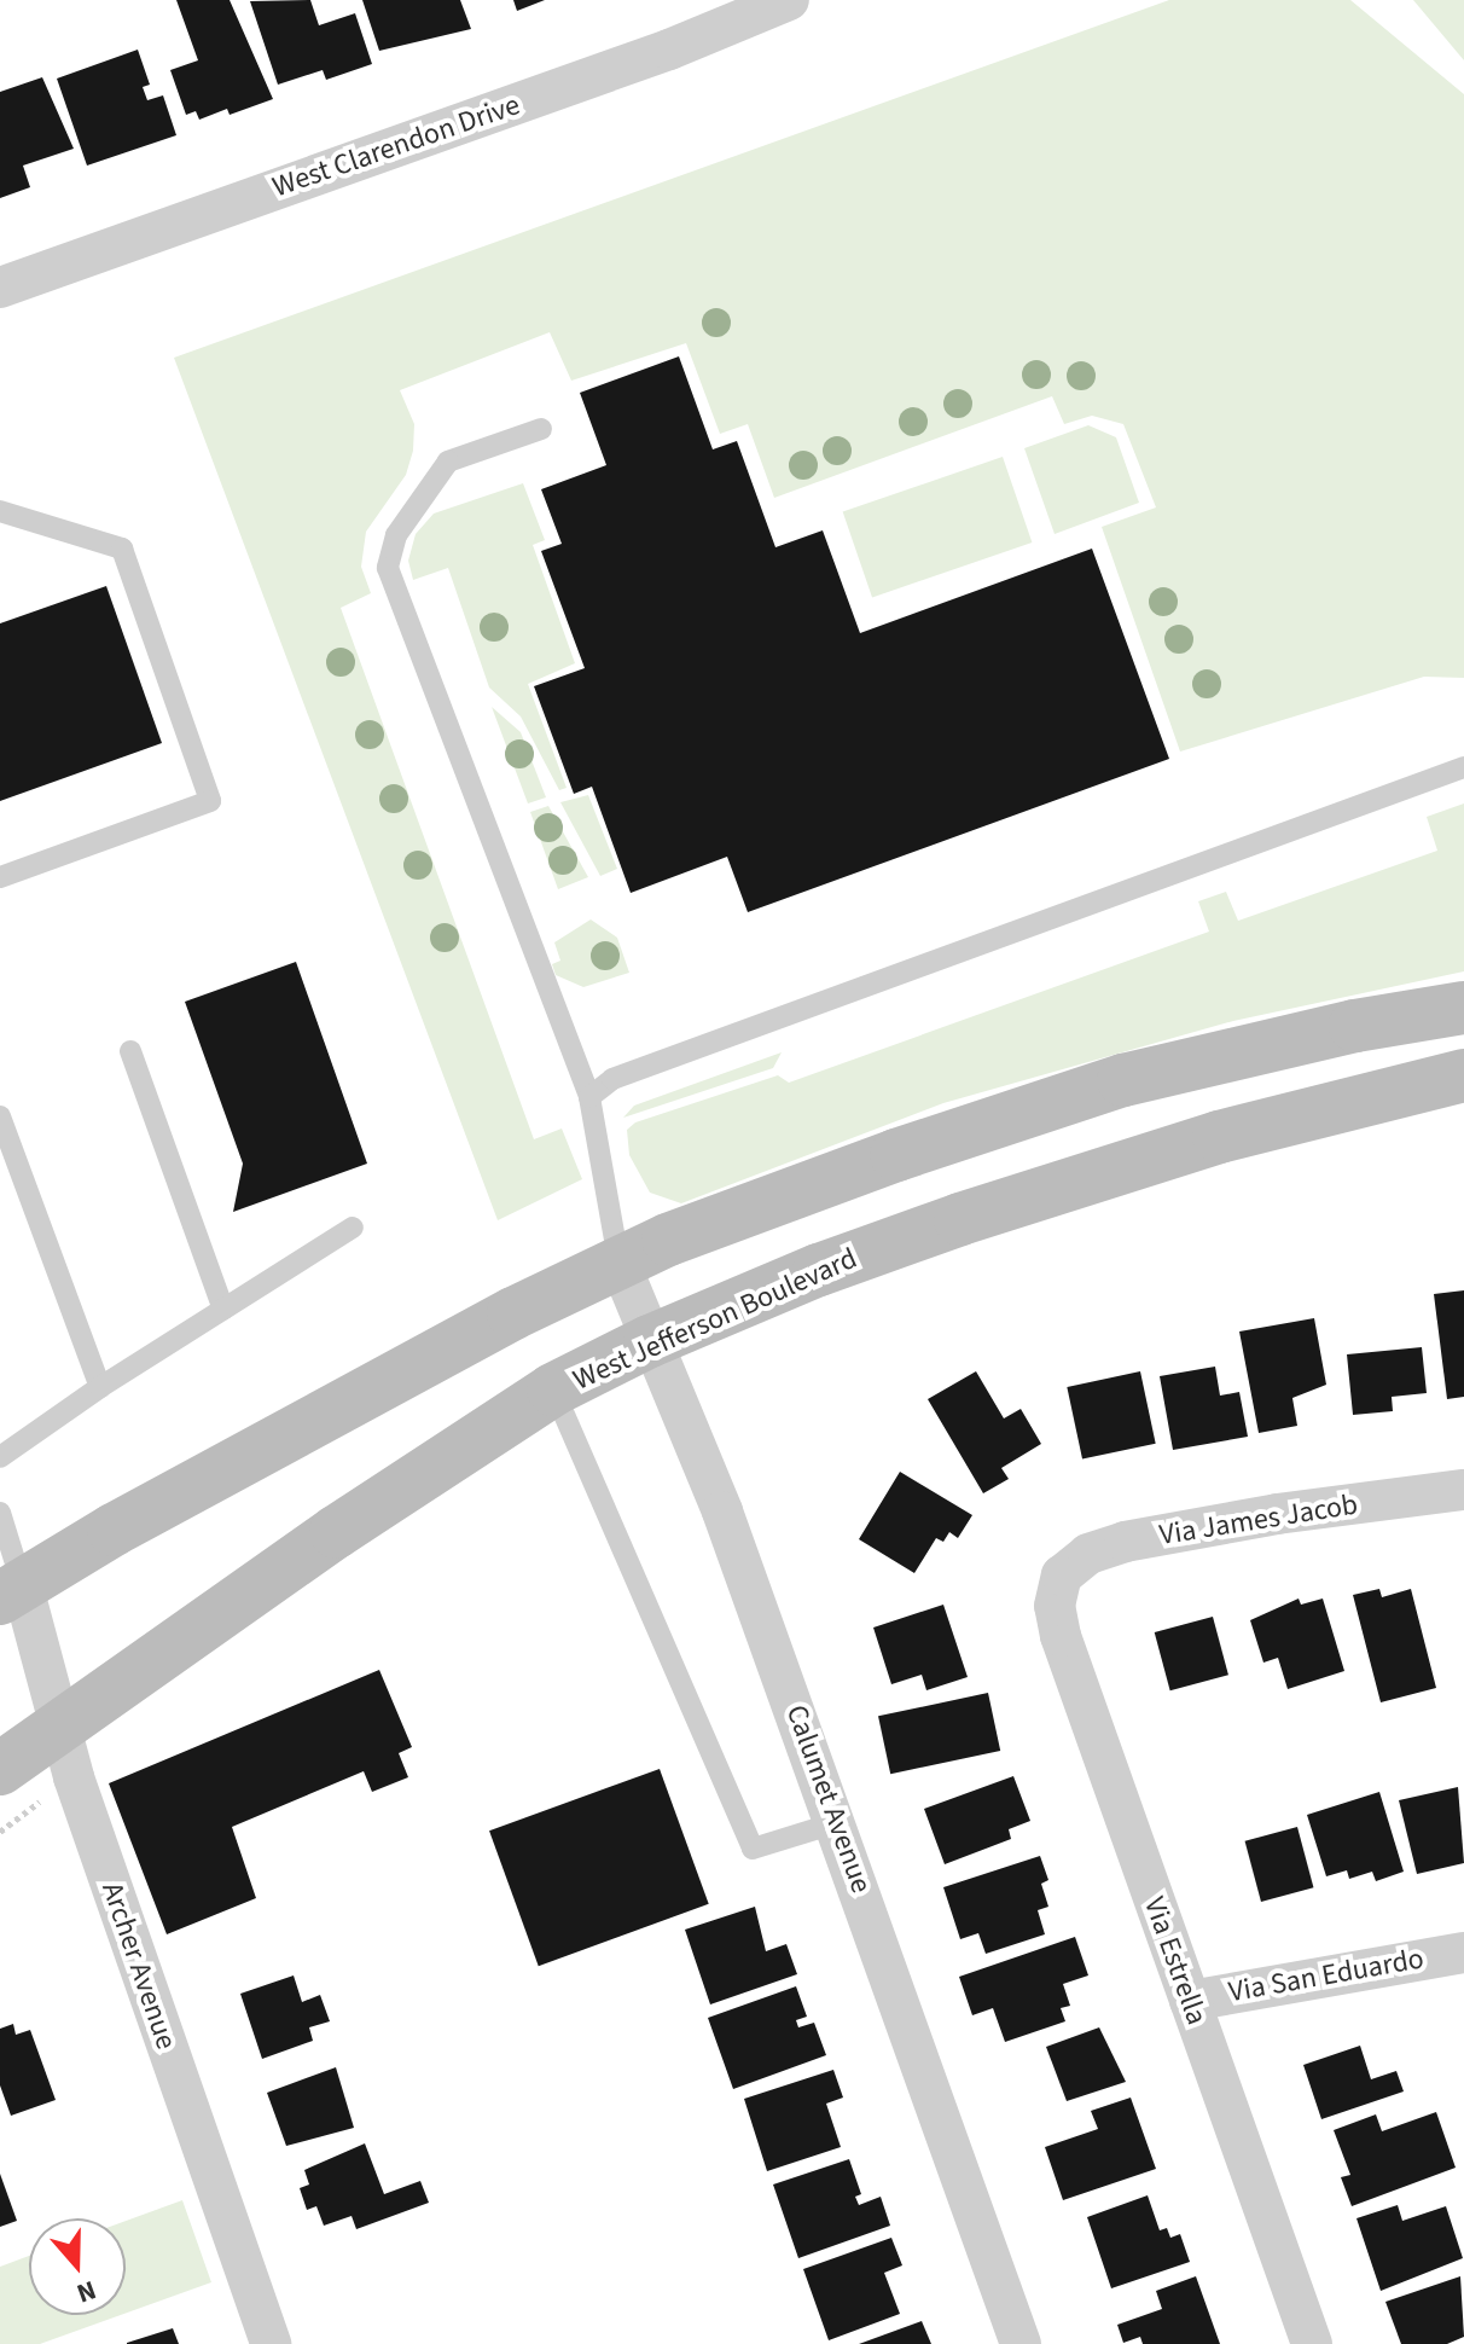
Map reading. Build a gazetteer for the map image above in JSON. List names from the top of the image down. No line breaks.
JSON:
{"streets":{"main road":["West Jefferson Boulevard"],"street":["West Clarendon Drive","Via James Jacob","Calumet Avenue","Via Estrella","Archer Avenue","Via San Eduardo"]},"crossings":[["West Jefferson Boulevard","Calumet Avenue"],["West Jefferson Boulevard","Archer Avenue"],["Via James Jacob","Via Estrella"],["Via Estrella","Via San Eduardo"]],"north":"bottom"}
